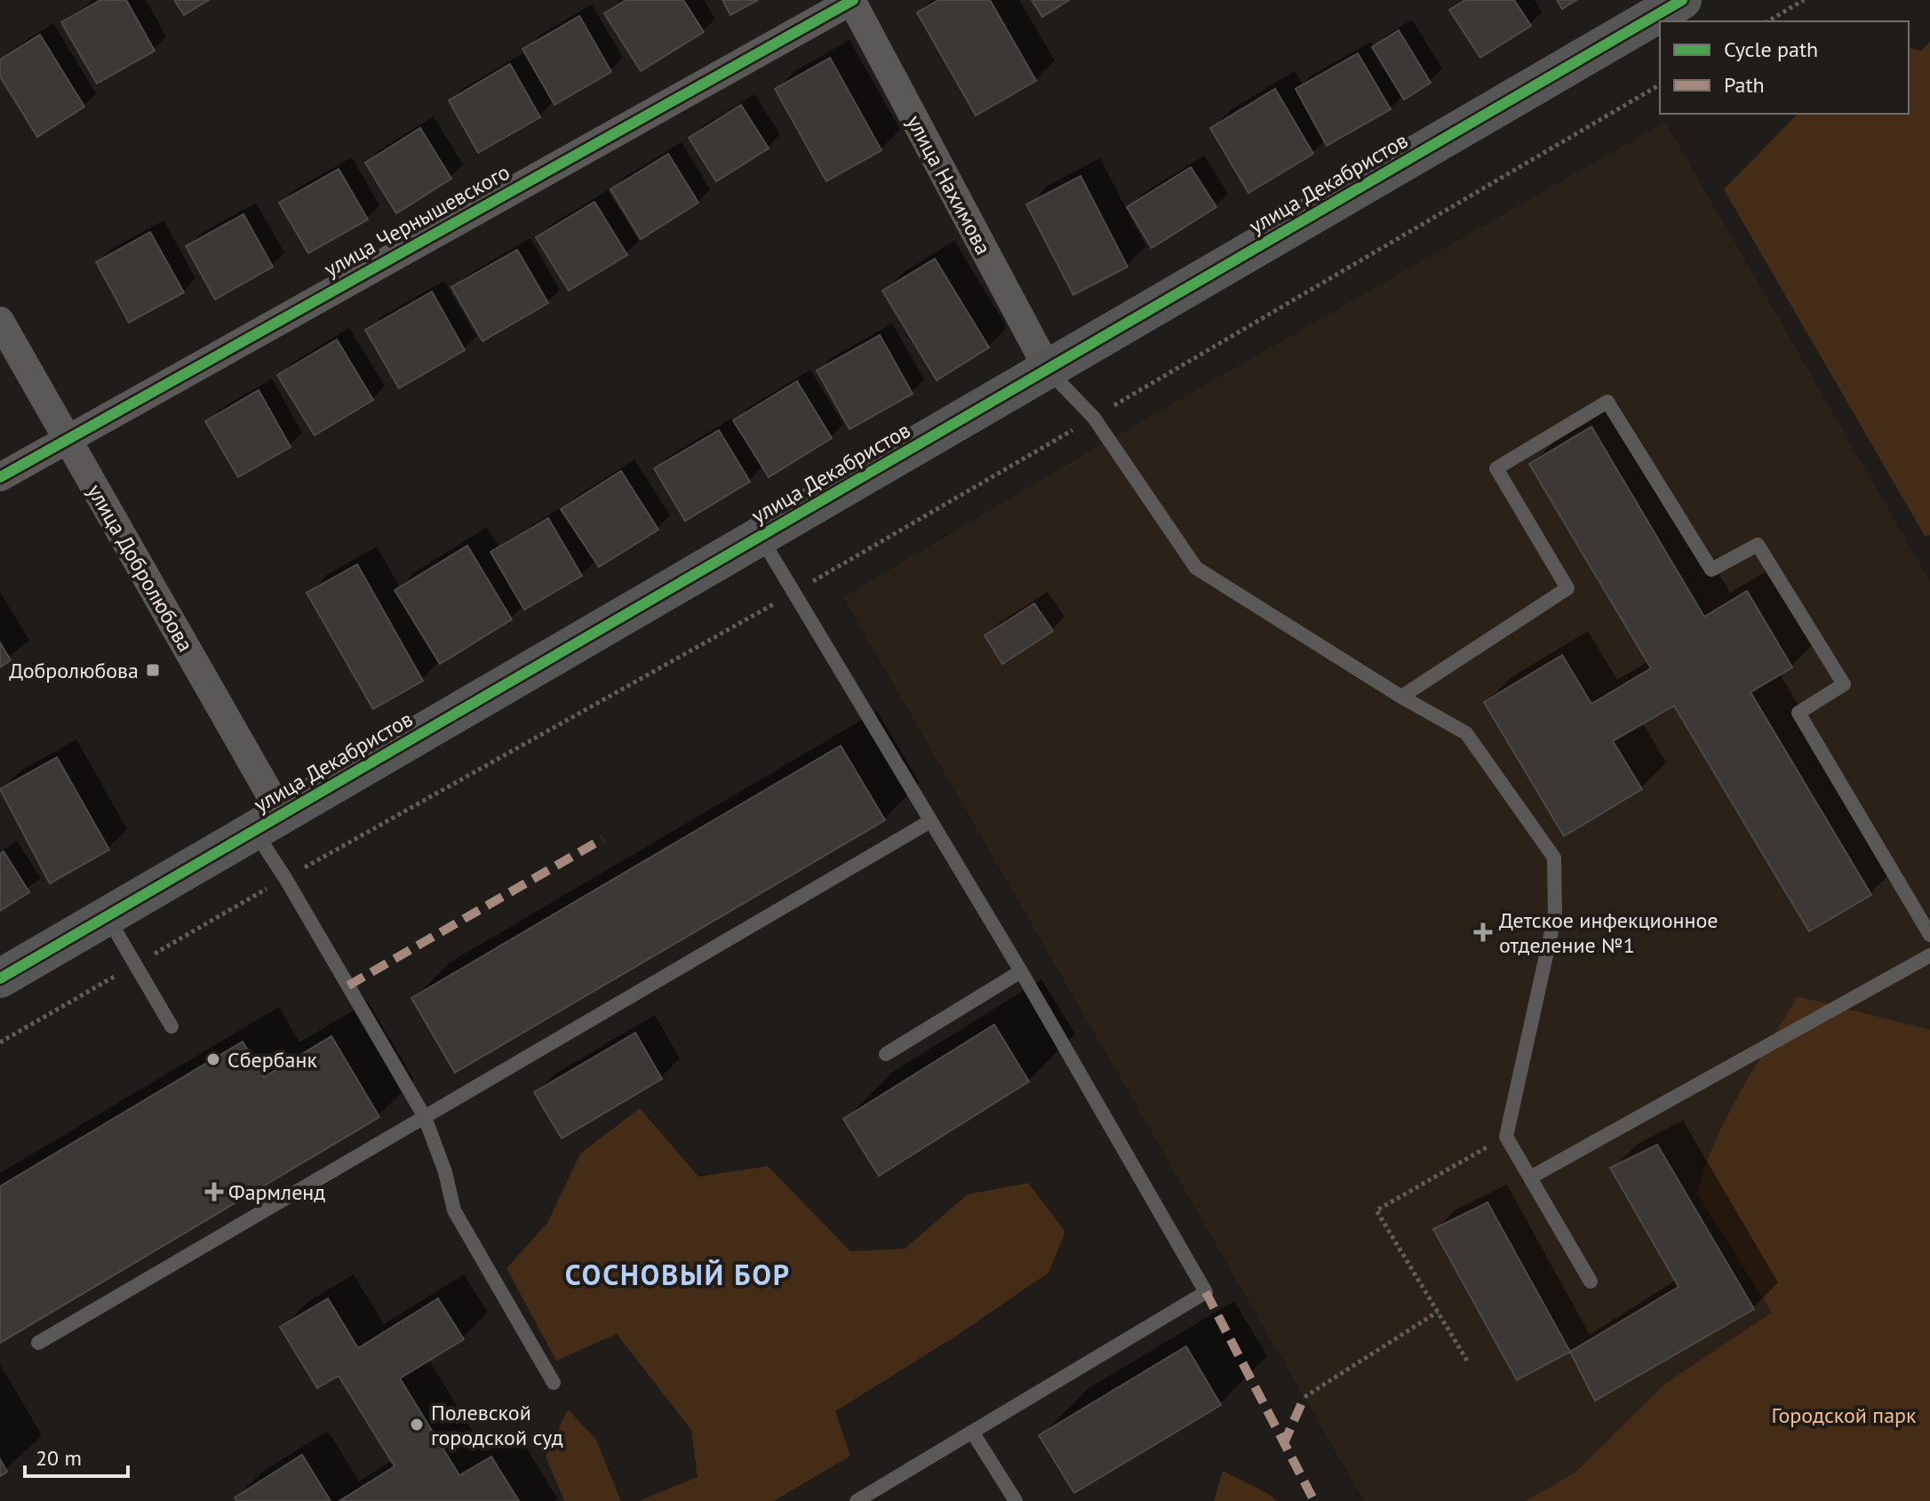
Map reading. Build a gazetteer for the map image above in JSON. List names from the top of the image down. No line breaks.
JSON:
{"streets":{"street":["улица Декабристов","улица Нахимова","улица Чернышевского","улица Добролюбова"]},"crossings":[["улица Декабристов","улица Нахимова"],["улица Декабристов","улица Добролюбова"],["улица Нахимова","улица Чернышевского"],["улица Чернышевского","улица Добролюбова"]],"districts":["СОСНОВЫЙ БОР"],"parks":["Городской парк"],"places":{"transit":["Добролюбова"],"health":["Детское инфекционное отделение №1","Фармленд"],"other":["Сбербанк","Полевской городской суд"]},"legend":["Cycle path","Path"],"scale_bar":"20 m"}
